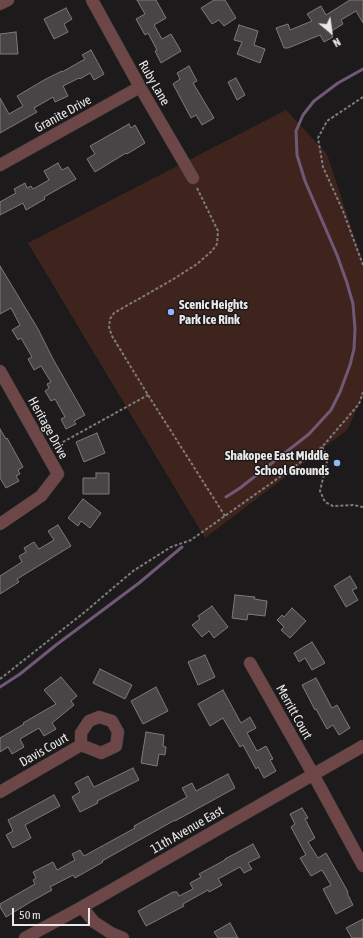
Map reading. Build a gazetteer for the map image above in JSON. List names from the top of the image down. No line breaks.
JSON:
{"streets":{"street":["Ruby Lane","Granite Drive","Heritage Drive","Merritt Court","Davis Court","11th Avenue East"]},"crossings":[["Ruby Lane","Granite Drive"],["Merritt Court","11th Avenue East"]],"places":["Scenic Heights Park Ice Rink","Shakopee East Middle School Grounds"],"scale_bar":"50 m","north":"bottom right"}
